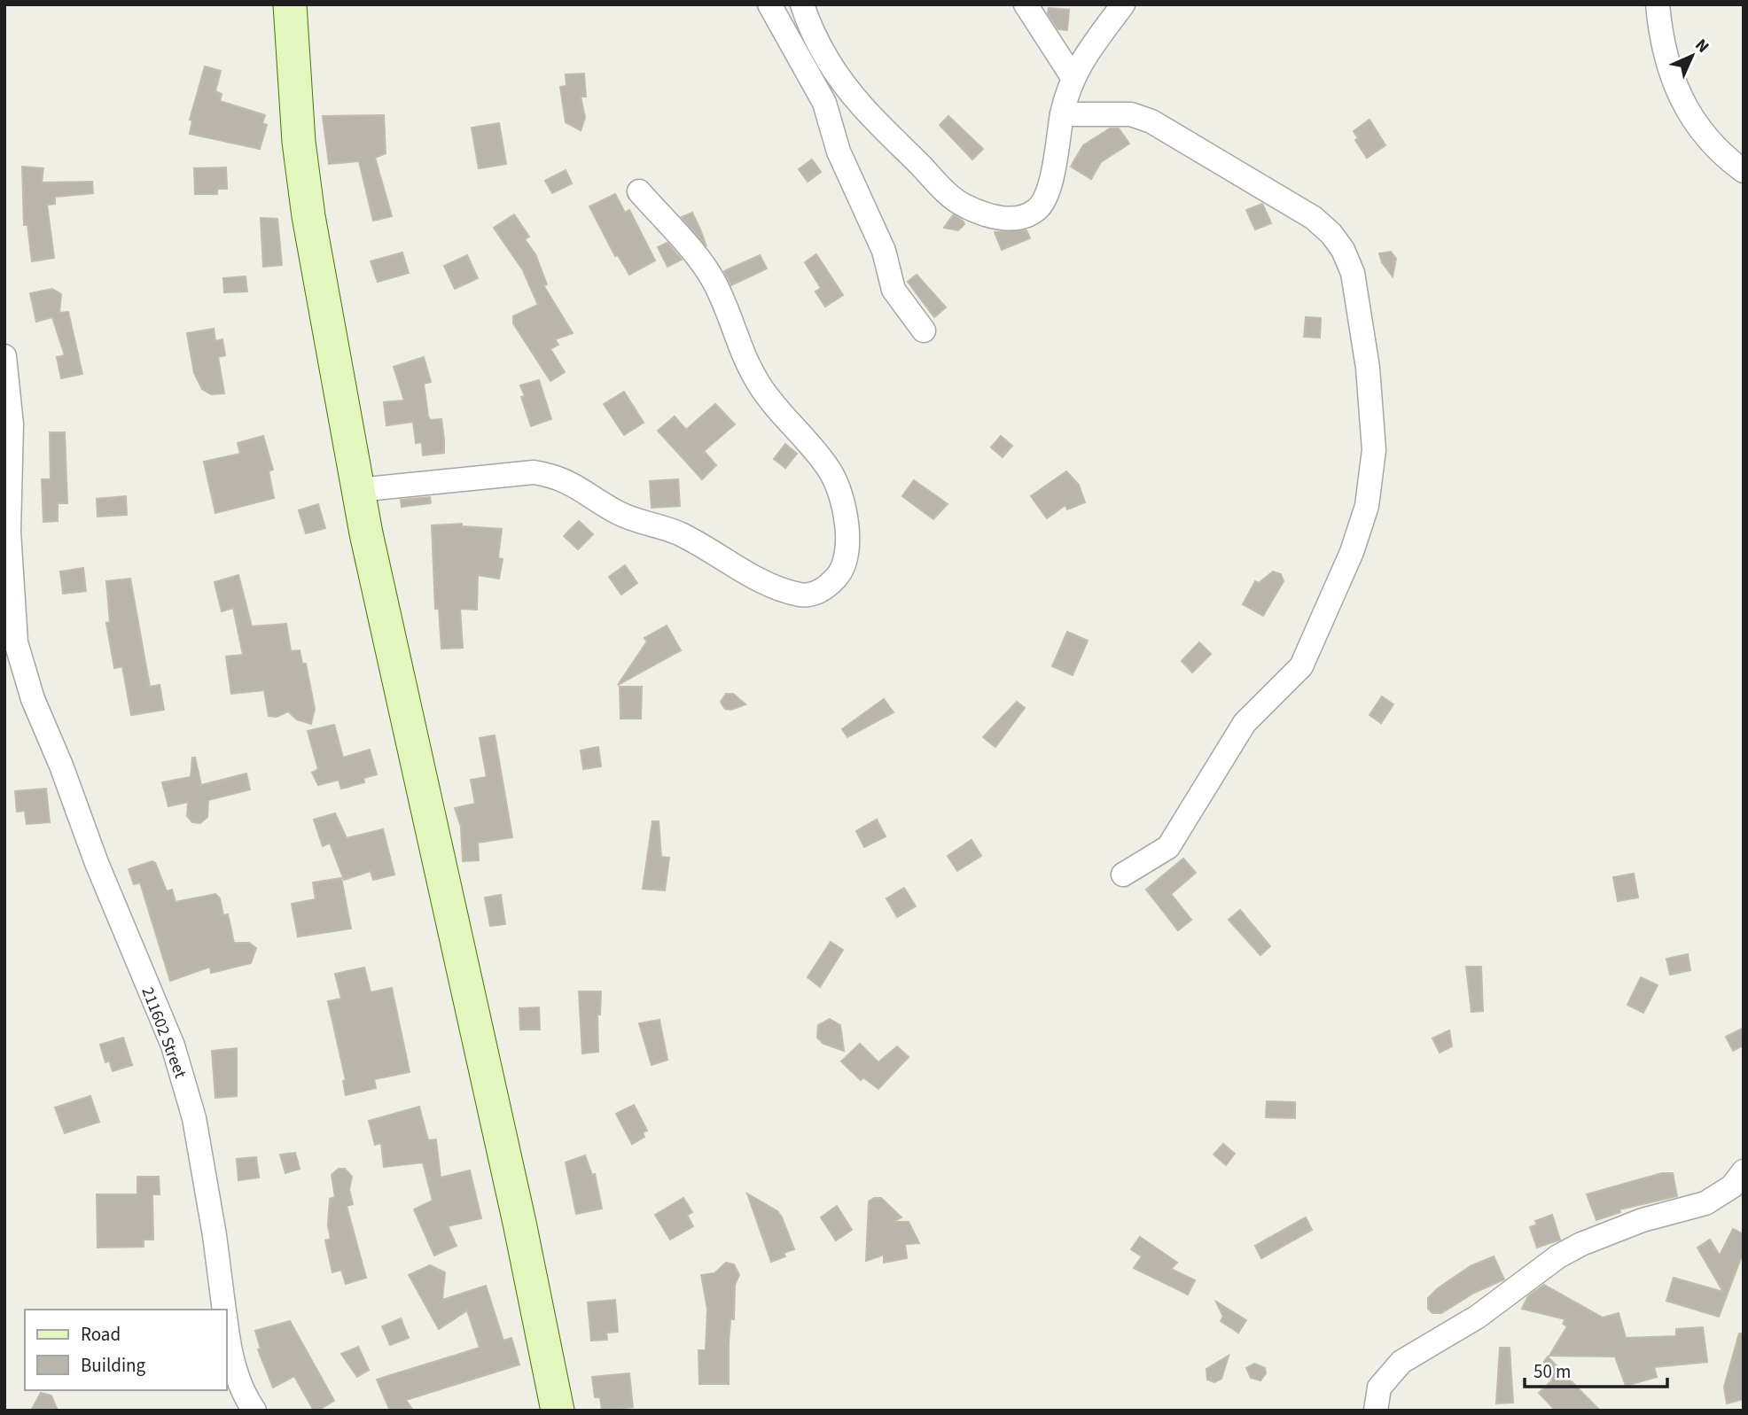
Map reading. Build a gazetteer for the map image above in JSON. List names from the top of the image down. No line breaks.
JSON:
{"streets":{"street":["211602 Street"]},"legend":["Road","Building"],"scale_bar":"50 m","north":"top right"}
